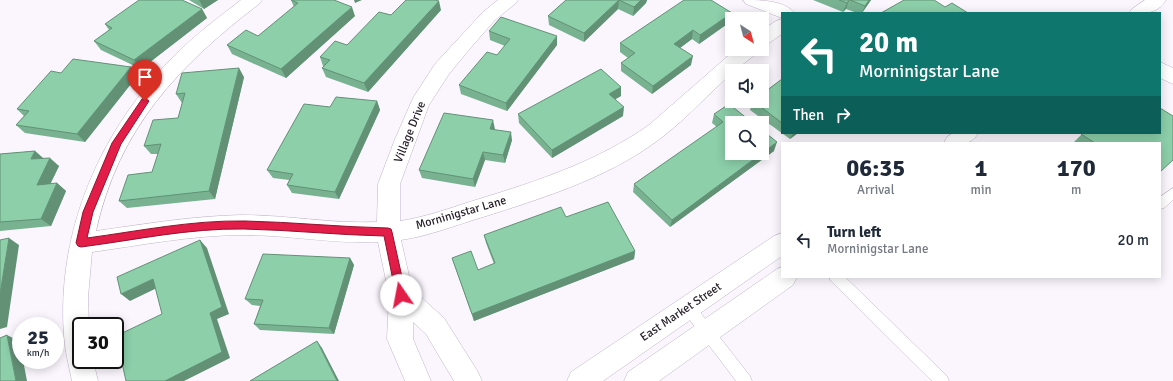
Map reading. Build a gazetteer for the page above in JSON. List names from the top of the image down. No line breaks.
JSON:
{"streets":{"street":["Village Drive","Morninigstar Lane","East Market Street"]},"crossings":[["Village Drive","Morninigstar Lane"]],"north":"bottom right","page":{"turn":["20 m","Morninigstar Lane"],"then":"Then","eta":["06:35","Arrival","1","min","170","m"],"list":[{"name":"Turn left","note":"Morninigstar Lane","value":"20 m"}],"speed":"25 km/h","limit":"30"}}
